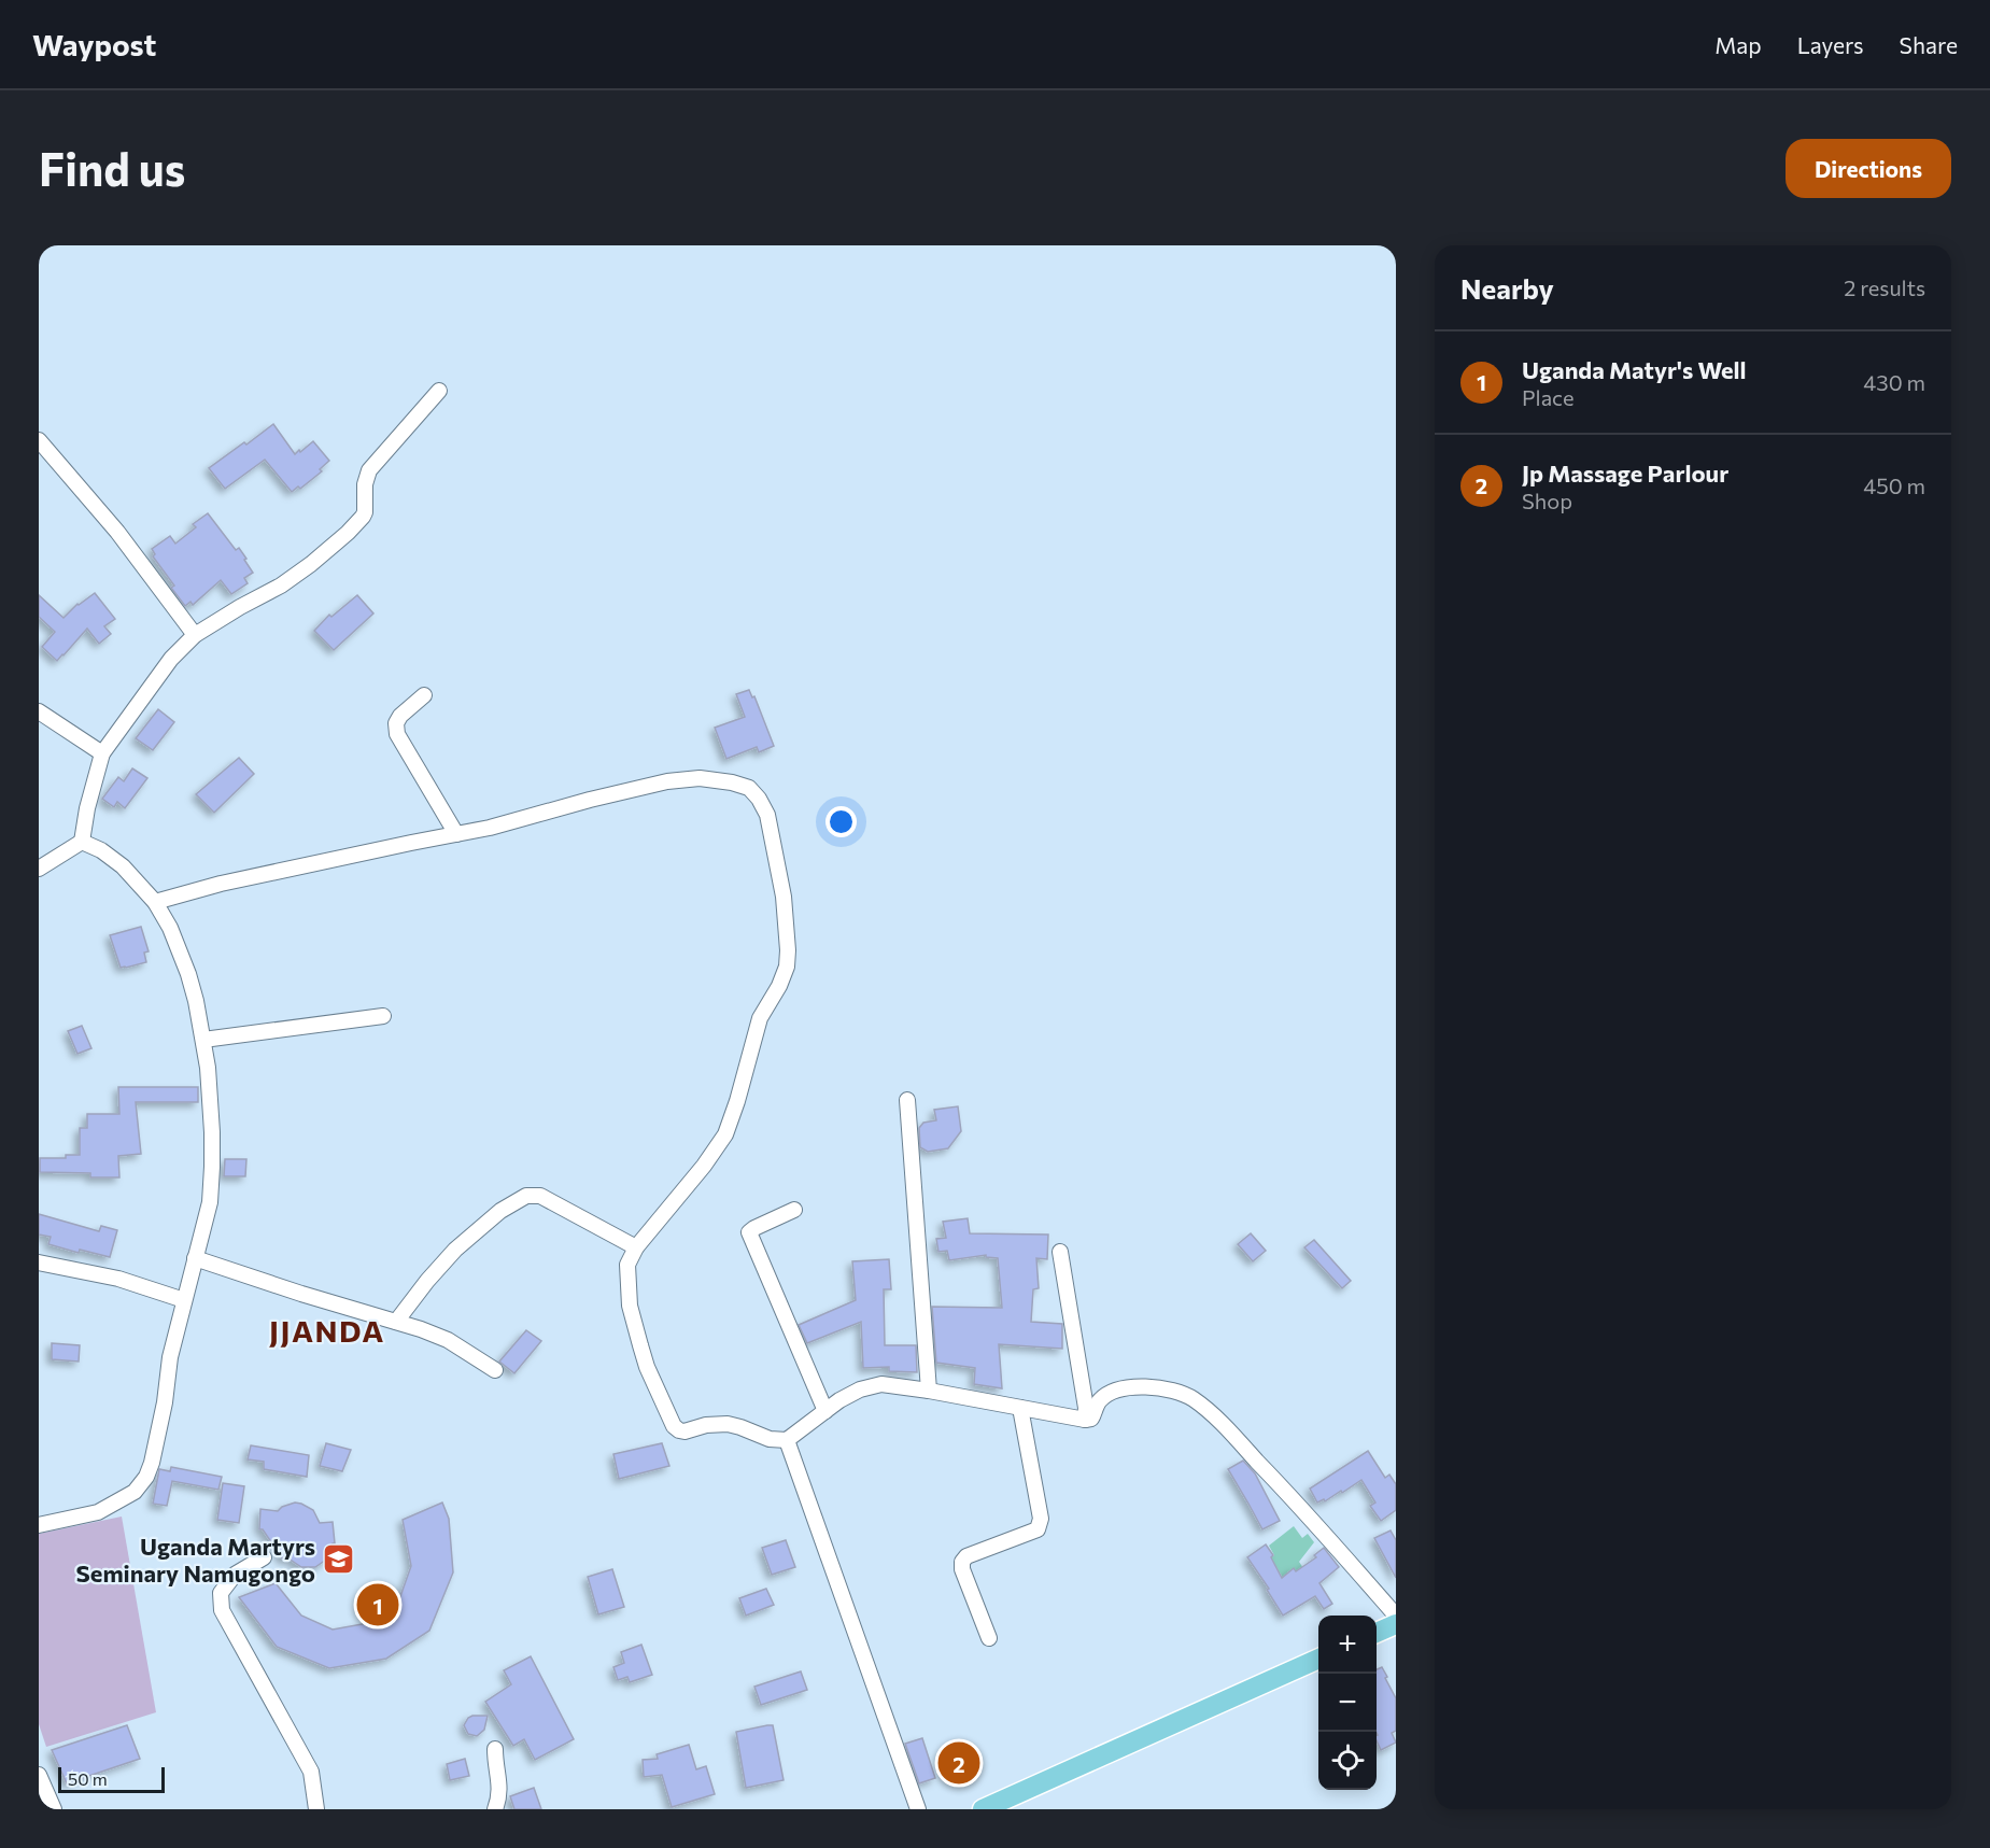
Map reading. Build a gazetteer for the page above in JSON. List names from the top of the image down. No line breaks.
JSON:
{"districts":["JJANDA"],"places":{"school or university":["Uganda Martyrs Seminary Namugongo"]},"scale_bar":"50 m","page":{"header":"Waypost","nav":["Map","Layers","Share"],"buttons":"Directions","title":"Find us","heading":["Nearby","2 results"],"list":[{"mark":"1","name":"Uganda Matyr's Well","note":"Place","value":"430 m"},{"mark":"2","name":"Jp Massage Parlour","note":"Shop","value":"450 m"}],"pins":["1","2"],"map_buttons":["+","−"],"scale":"50 m"}}
